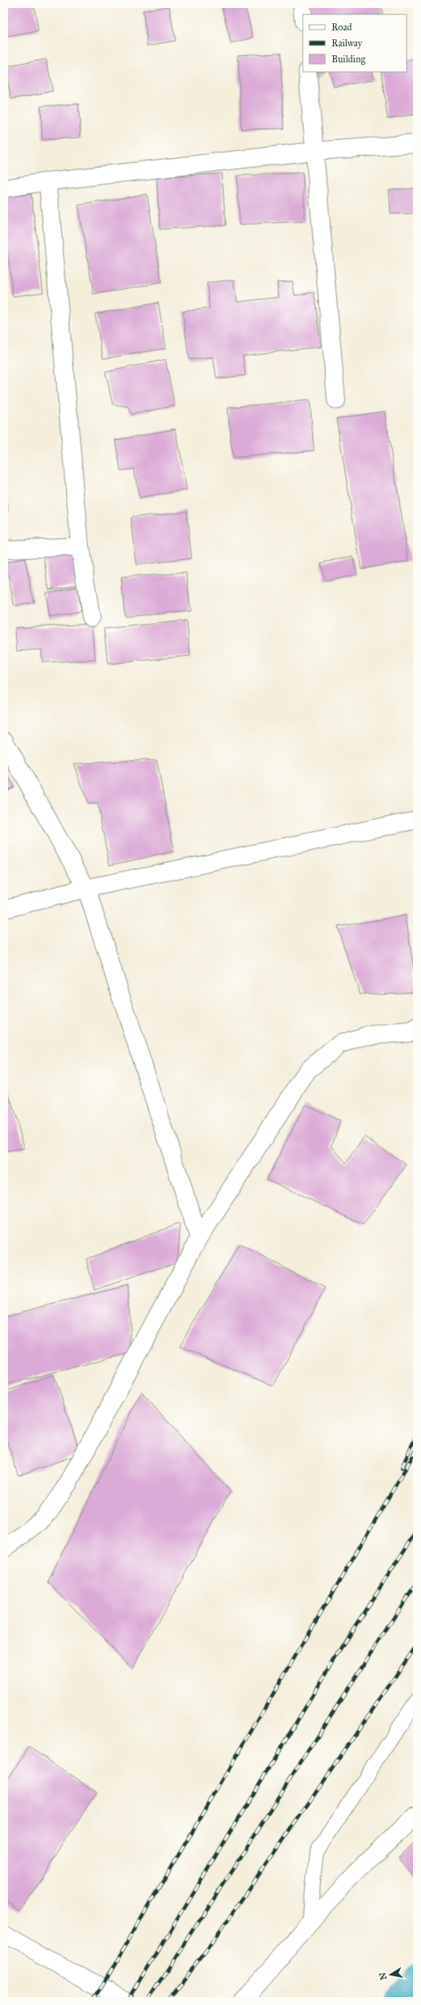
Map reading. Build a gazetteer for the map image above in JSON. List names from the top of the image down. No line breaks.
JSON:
{"legend":["Road","Railway","Building"],"north":"left"}
